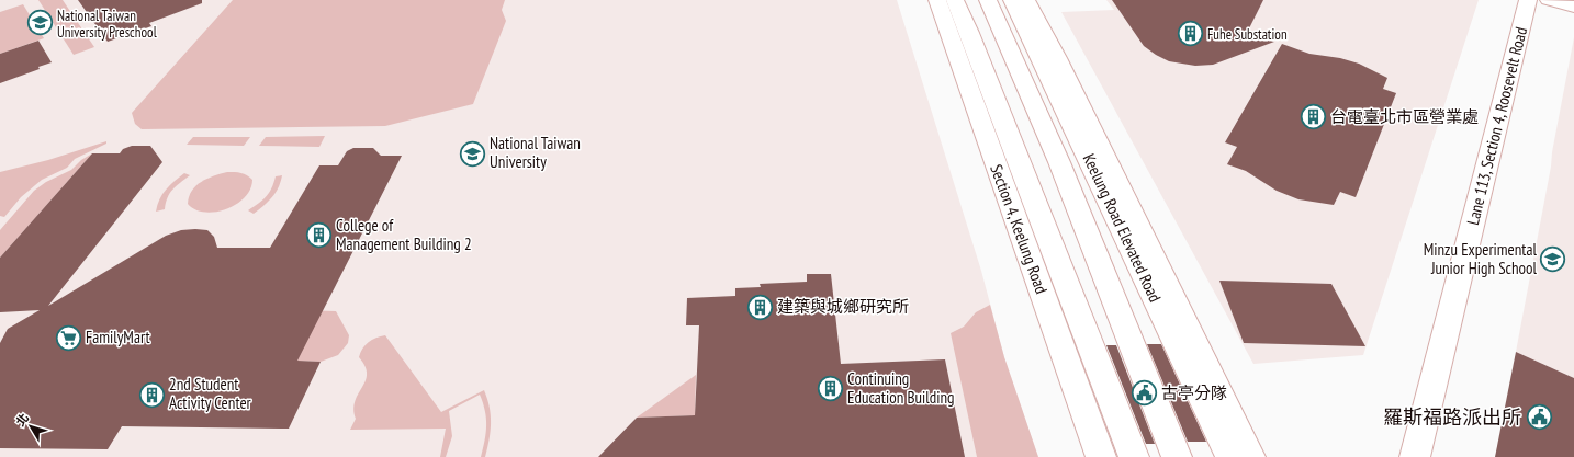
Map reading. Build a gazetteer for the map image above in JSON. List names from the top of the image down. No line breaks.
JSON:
{"streets":{"main road":["Lane 113, Section 4, Roosevelt Road","Keelung Road Elevated Road","Section 4, Keelung Road"]},"places":{"school or university":["National Taiwan University Preschool","National Taiwan University","Minzu Experimental Junior High School"],"building":["Fuhe Substation","台電臺北市區營業處","College of Management Building 2","建築與城鄉研究所","Continuing Education Building","2nd Student Activity Center"],"supermarket":["FamilyMart"],"public building":["古亭分隊","羅斯福路派出所"]},"north":"top left"}
